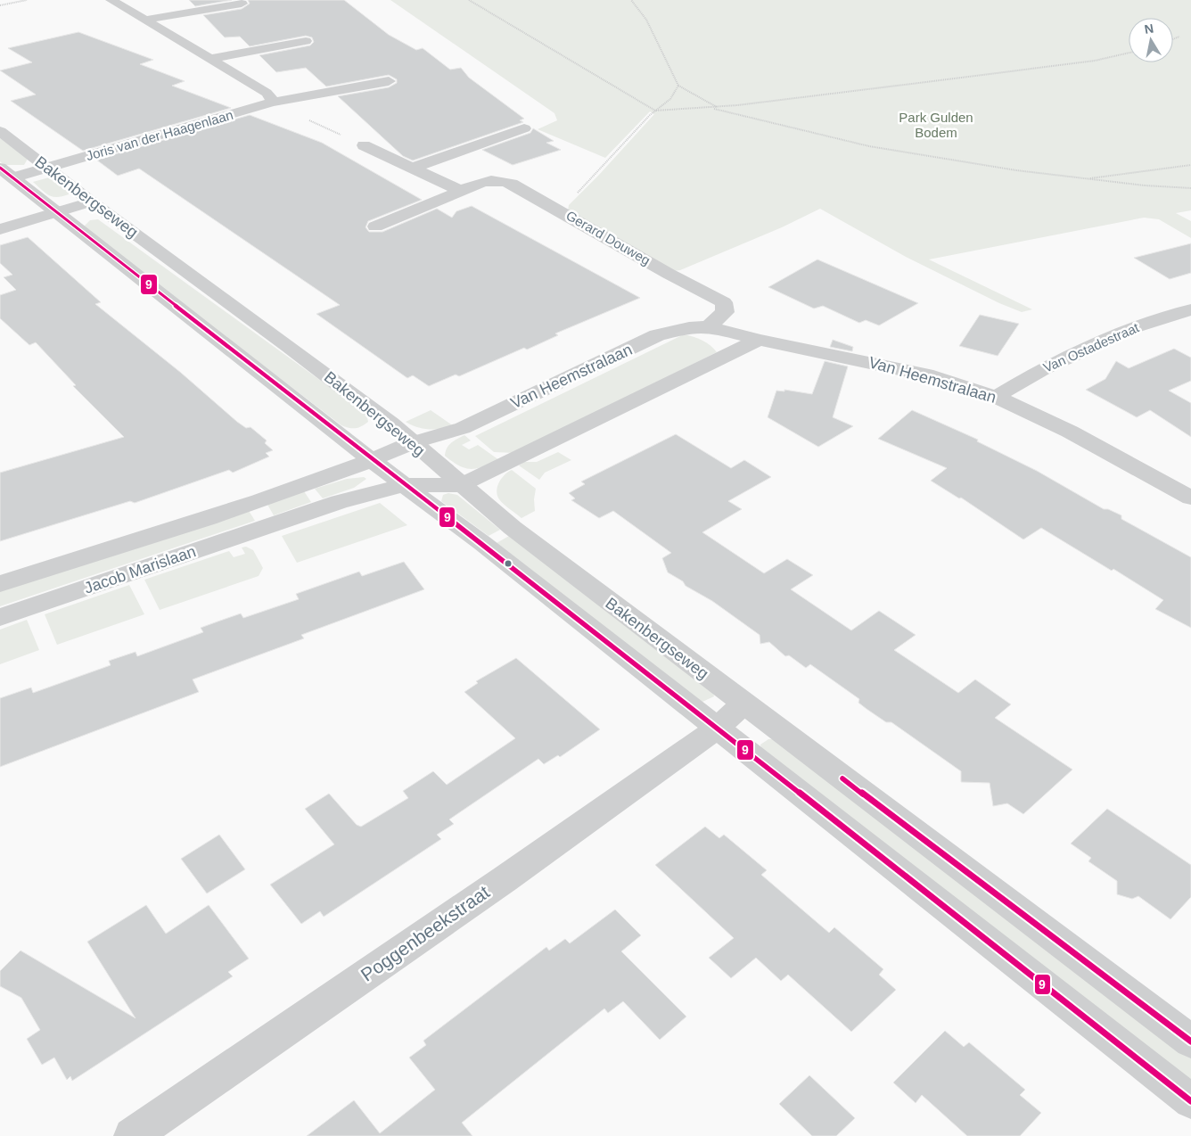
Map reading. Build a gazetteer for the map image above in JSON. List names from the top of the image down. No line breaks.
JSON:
{"streets":{"street":["Joris van der Haagenlaan","Bakenbergseweg","Gerard Douweg","Van Ostadestraat","Van Heemstralaan","Jacob Marislaan","Poggenbeekstraat"]},"crossings":[["Joris van der Haagenlaan","Bakenbergseweg"],["Bakenbergseweg","Van Heemstralaan"],["Bakenbergseweg","Jacob Marislaan"],["Bakenbergseweg","Poggenbeekstraat"],["Gerard Douweg","Van Heemstralaan"],["Van Ostadestraat","Van Heemstralaan"],["Van Heemstralaan","Jacob Marislaan"]],"parks":["Park Gulden Bodem"],"lines":["transit line 9"],"north":"top"}
